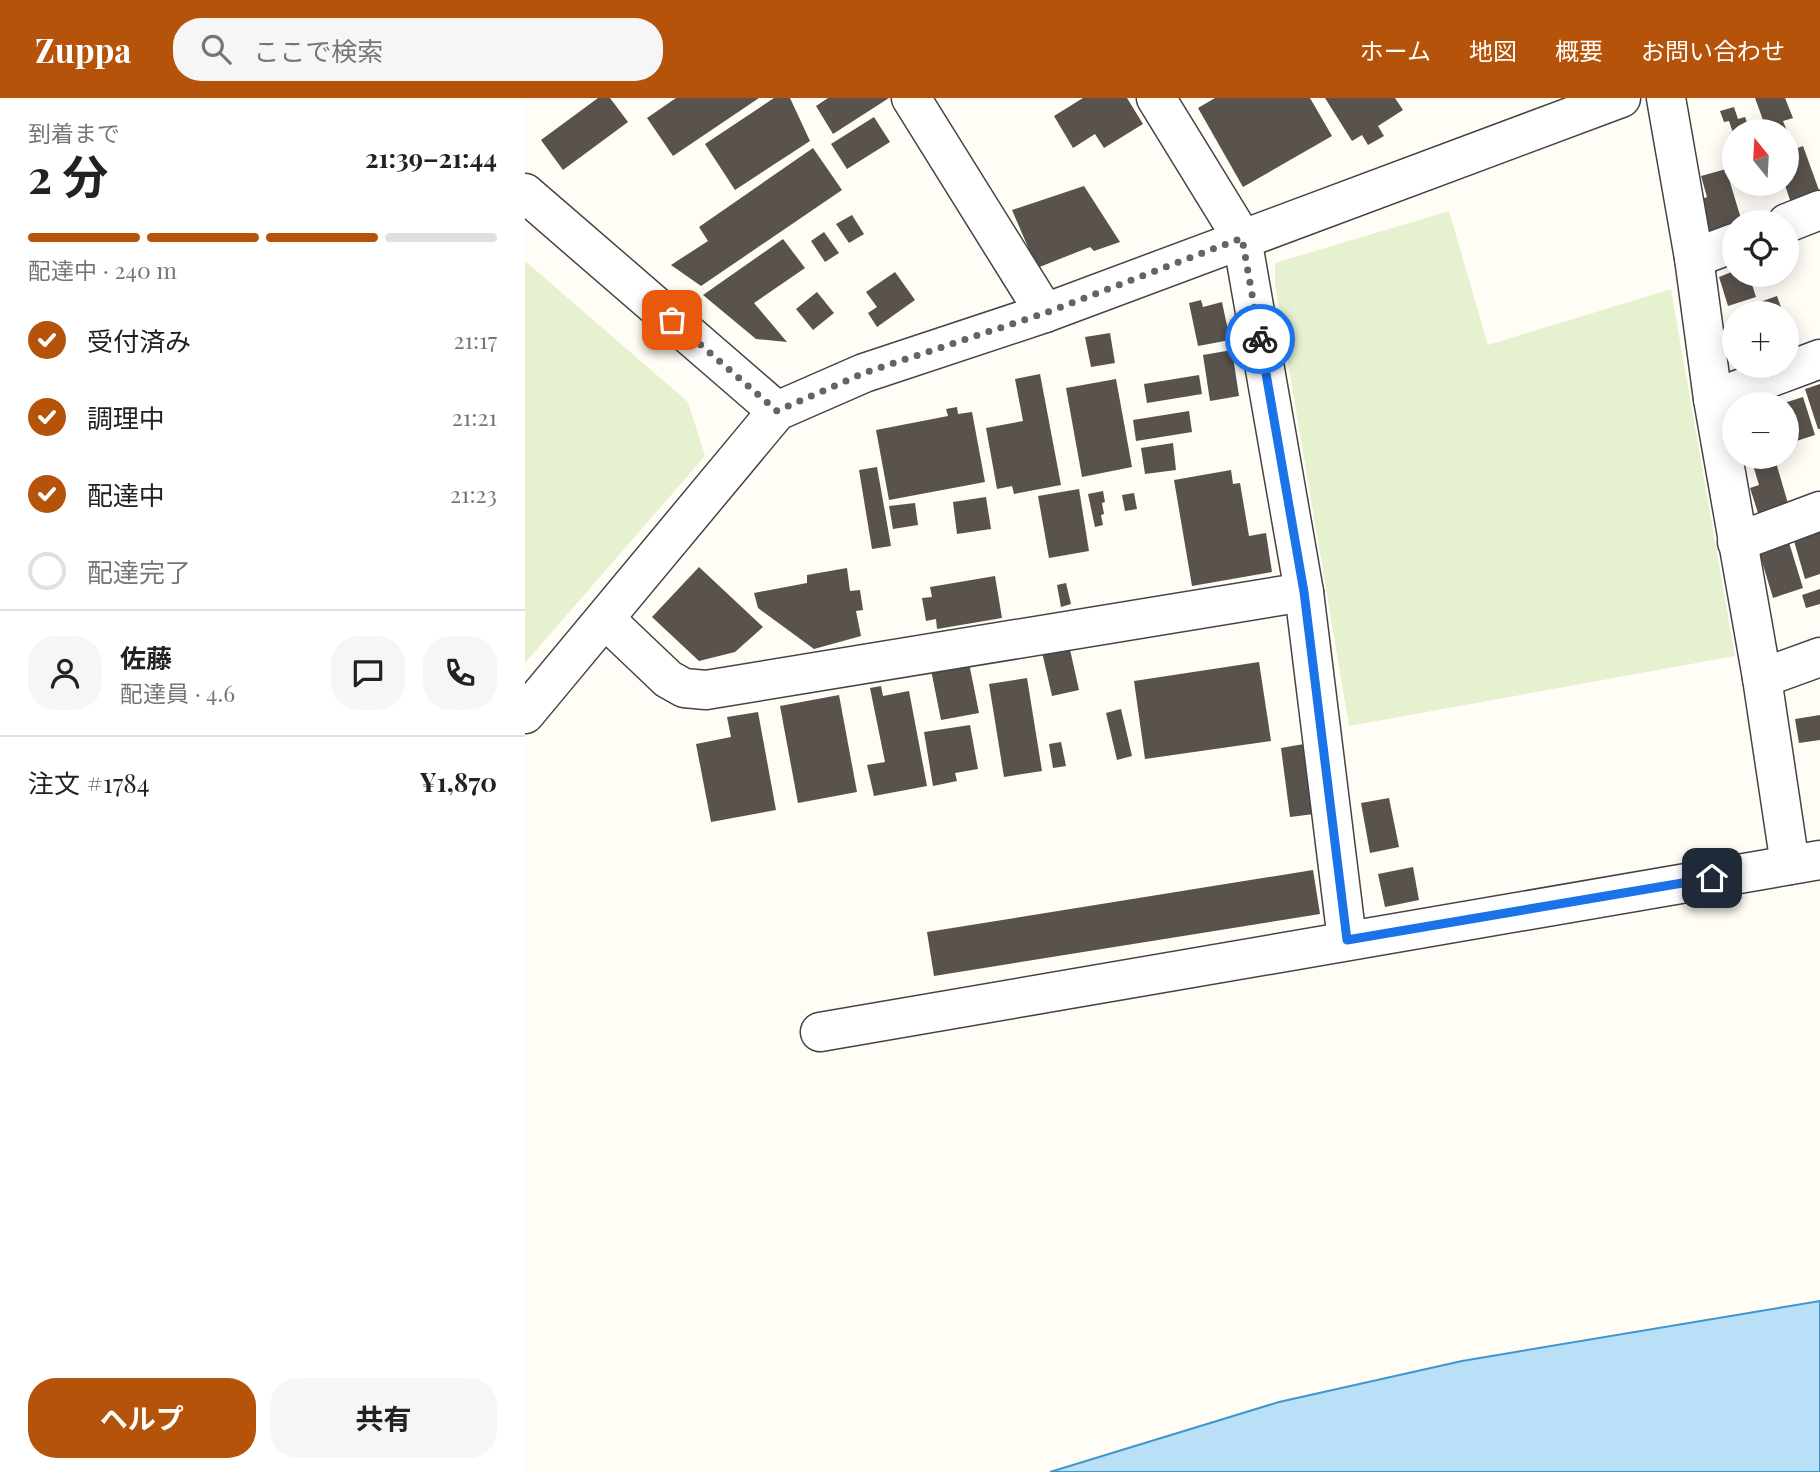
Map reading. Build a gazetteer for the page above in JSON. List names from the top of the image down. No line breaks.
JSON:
{"north":"top","page":{"header":"Zuppa","search":"ここで検索","nav":["ホーム","地図","概要","お問い合わせ"],"heading":["2 分","到着まで","21:39–21:44"],"panel":["佐藤","配達員 · 4.6","注文 #1784","¥1,870"],"map_buttons":["+","−"],"bar":"配達中 · 240 m","list":[["受付済み","21:17"],["調理中","21:21"],["配達中","21:23"],"配達完了"],"buttons":["ヘルプ","共有"]}}
